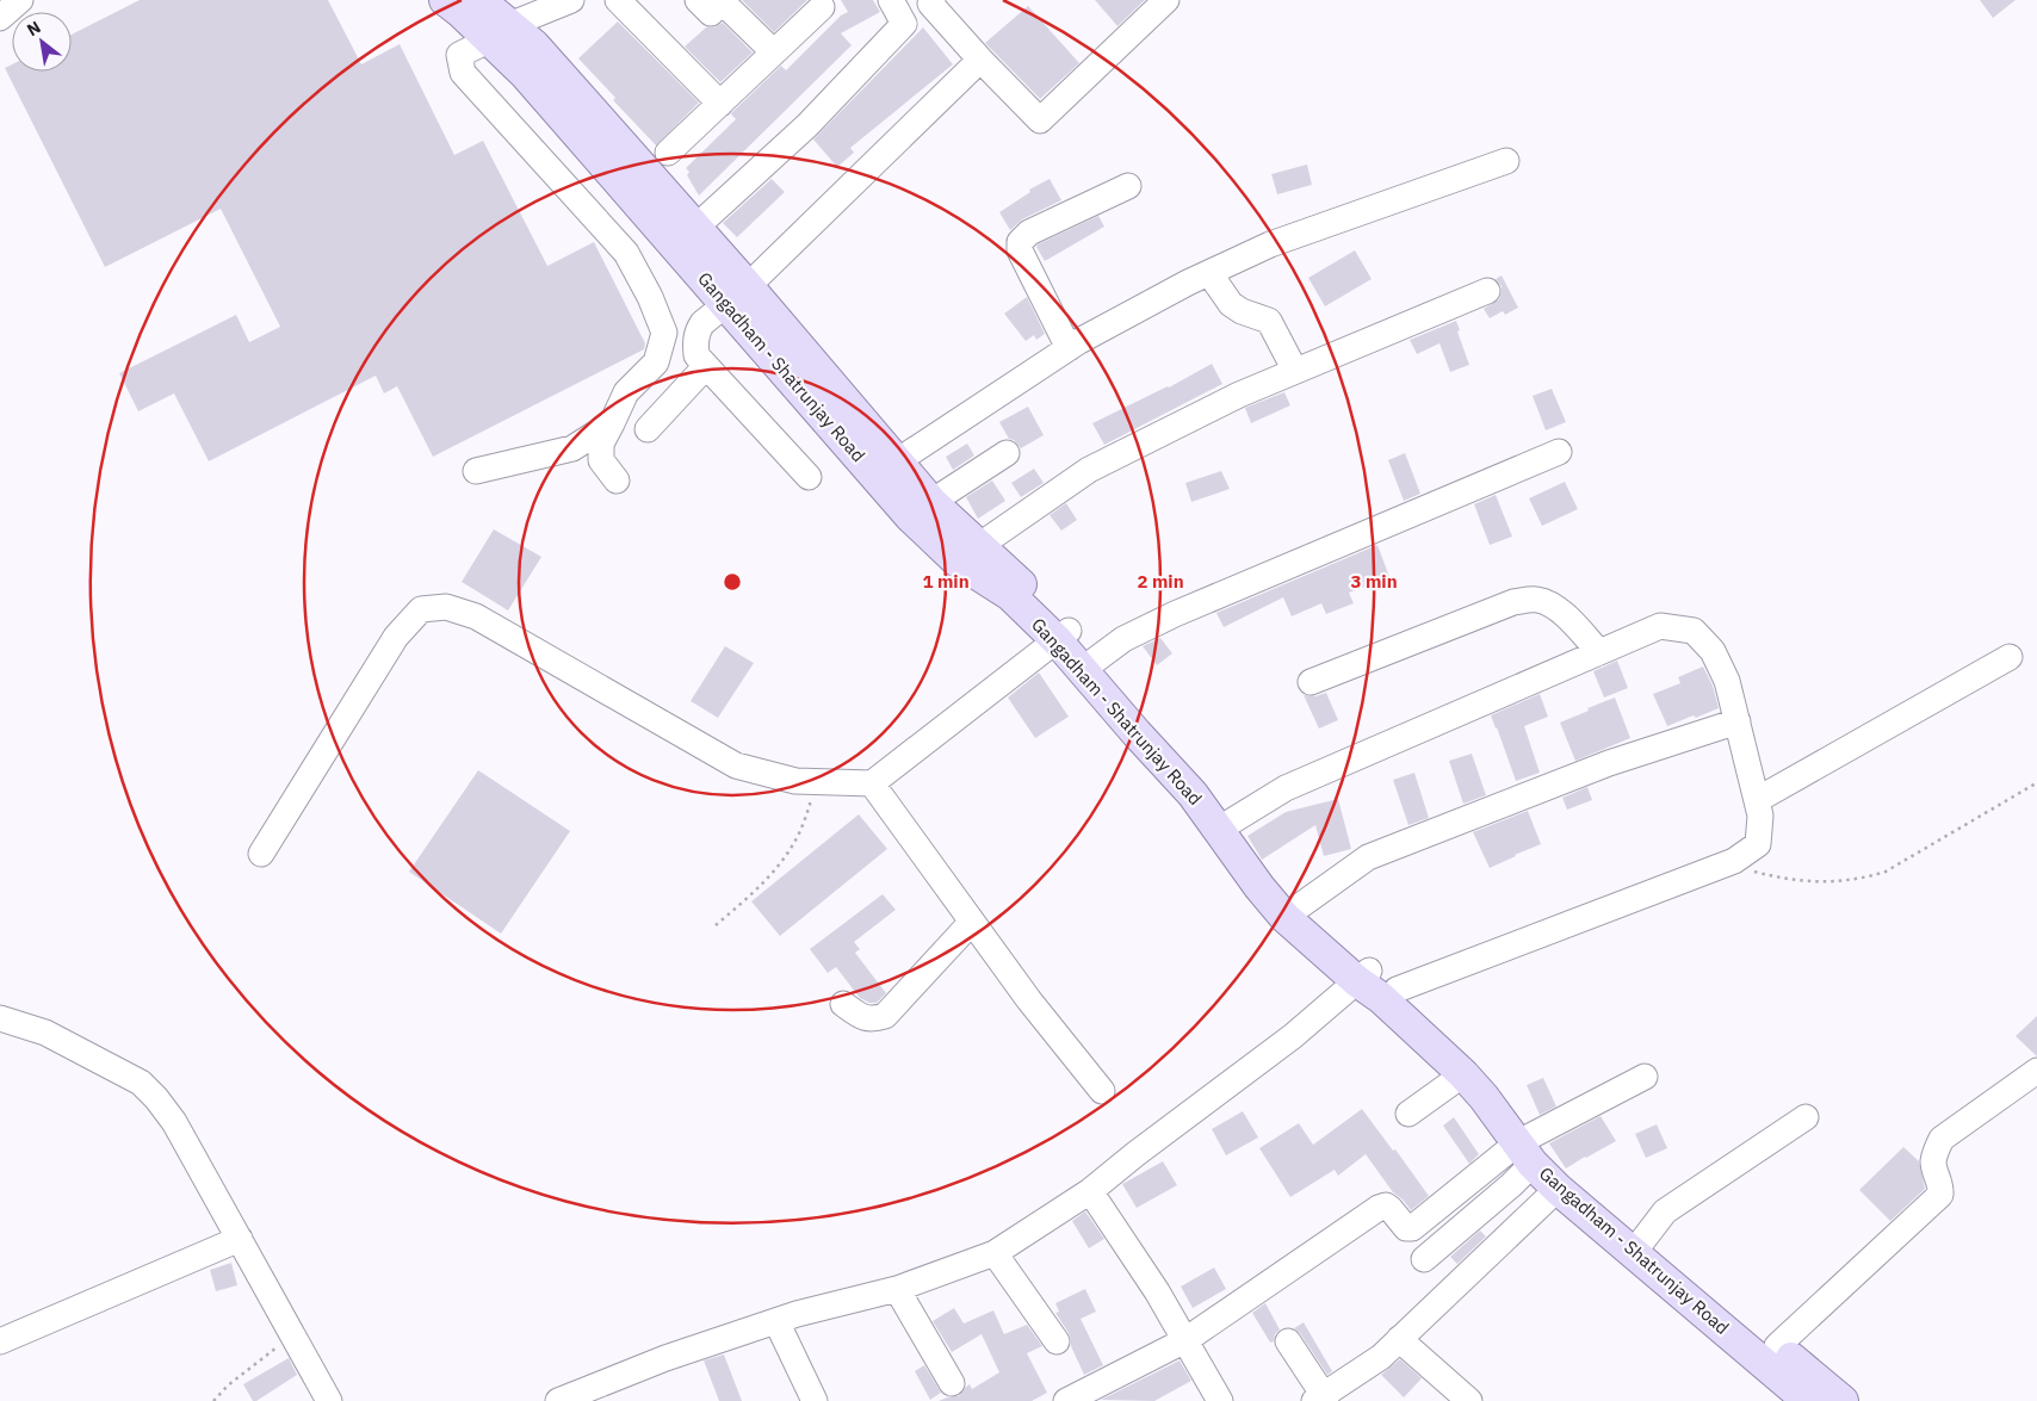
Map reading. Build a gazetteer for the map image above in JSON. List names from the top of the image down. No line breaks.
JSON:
{"streets":{"main road":["Gangadham - Shatrunjay Road"]},"north":"top left","rings":["1 min","2 min","3 min"]}
